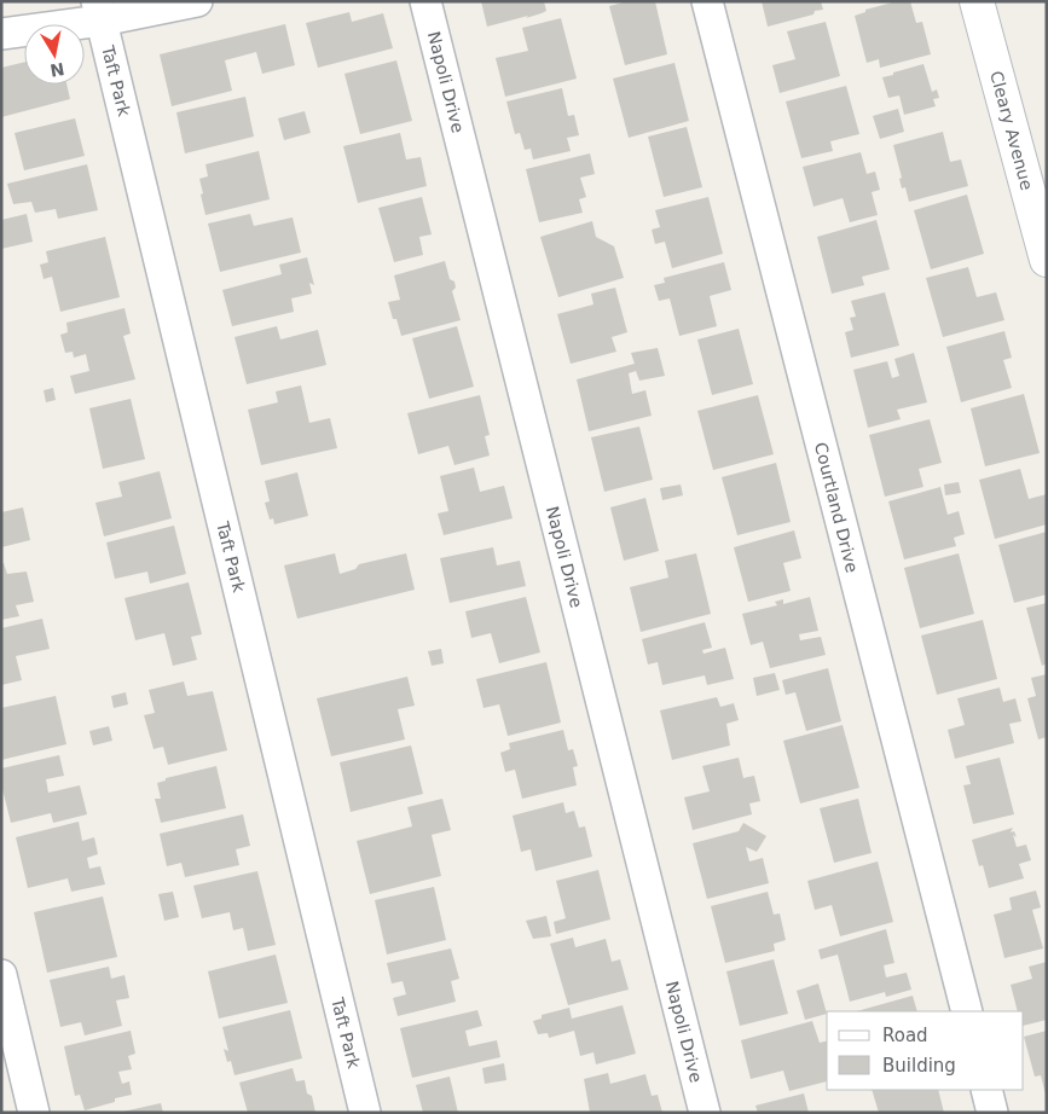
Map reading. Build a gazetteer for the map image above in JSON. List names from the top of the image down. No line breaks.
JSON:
{"streets":{"street":["Taft Park","Napoli Drive","Cleary Avenue","Courtland Drive"]},"legend":["Road","Building"],"north":"bottom"}
